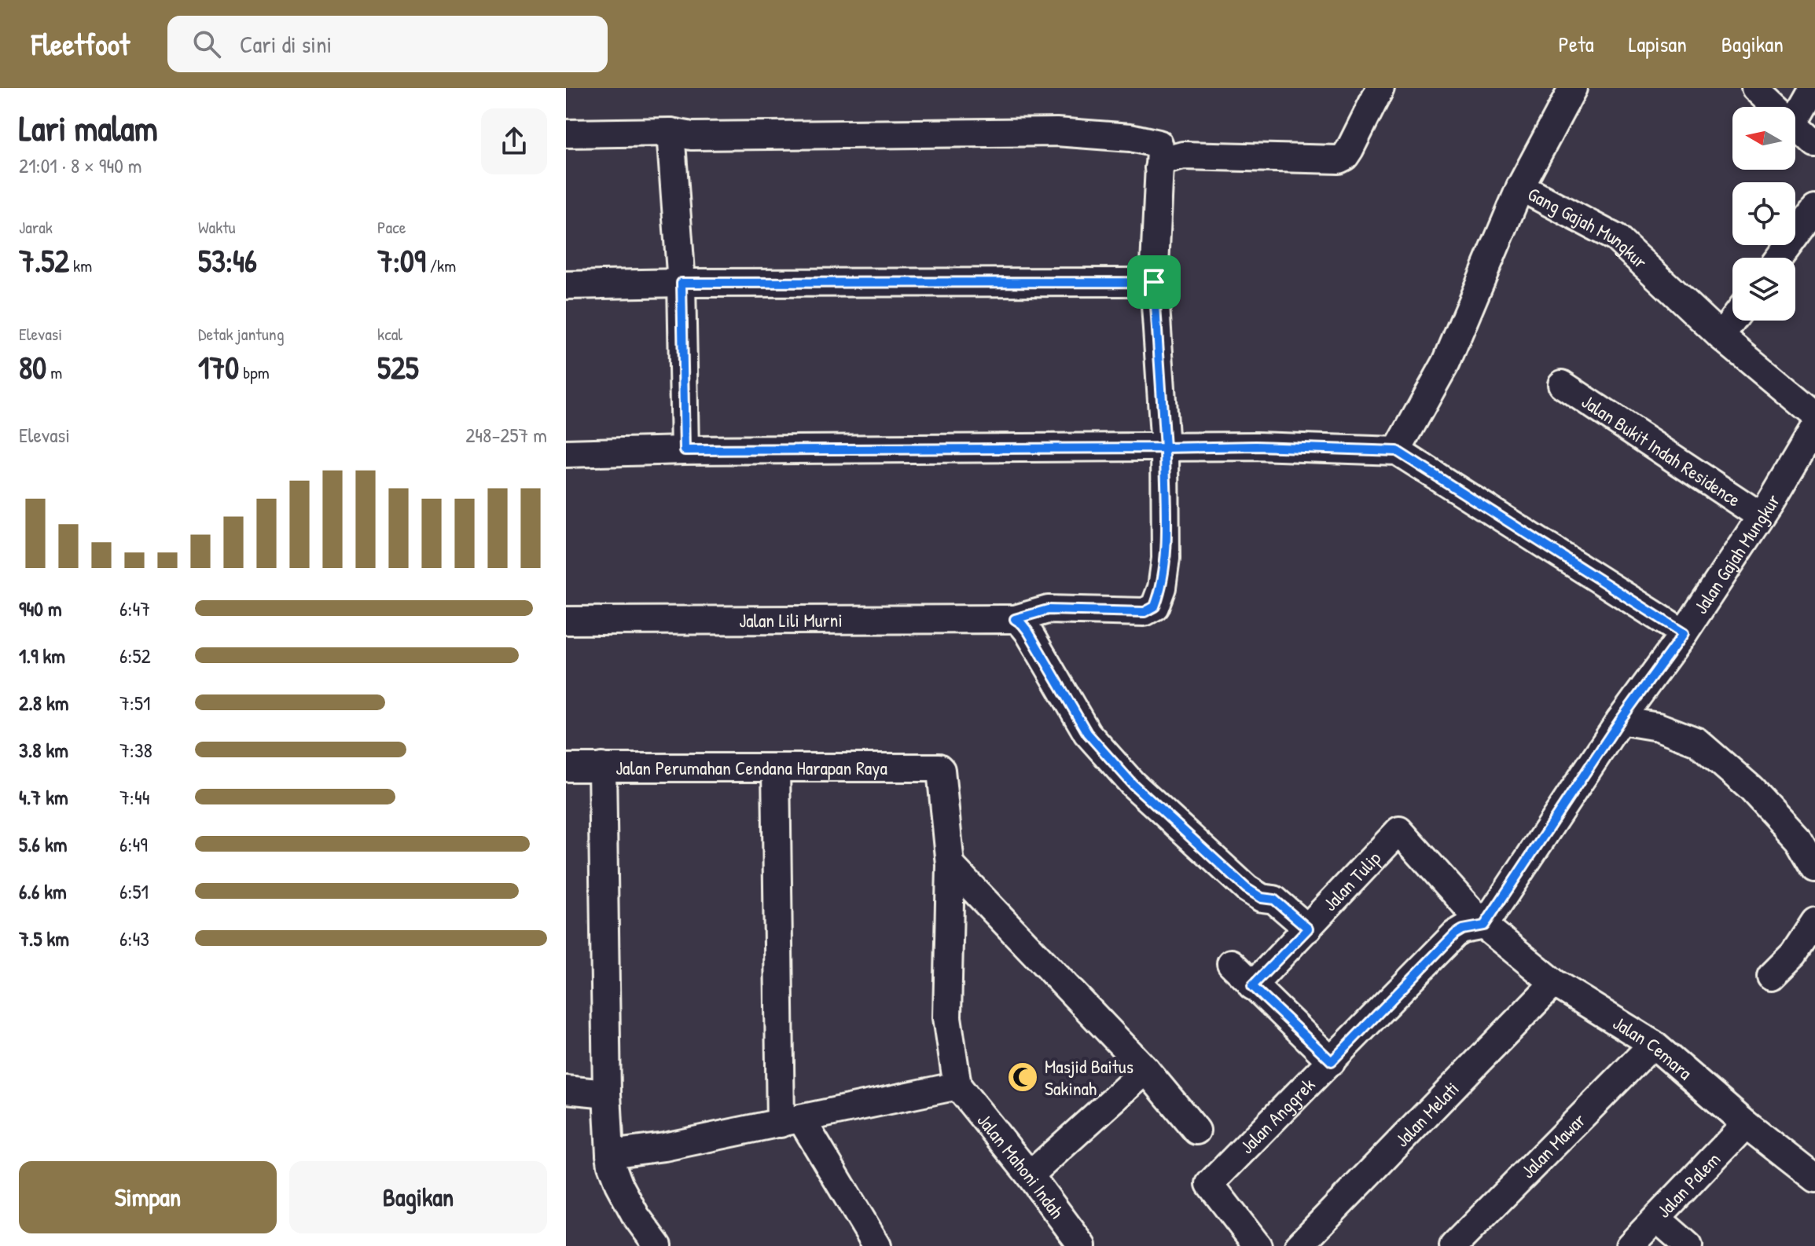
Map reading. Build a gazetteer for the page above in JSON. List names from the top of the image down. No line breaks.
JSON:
{"streets":{"street":["Gang Gajah Mungkur","Jalan Bukit Indah Residence","Jalan Gajah Mungkur","Jalan Lili Murni","Jalan Perumahan Cendana Harapan Raya","Jalan Tulip","Jalan Cemara","Jalan Melati","Jalan Anggrek","Jalan Mawar","Jalan Mahoni Indah","Jalan Palem"]},"crossings":[["Jalan Bukit Indah Residence","Jalan Gajah Mungkur"],["Jalan Gajah Mungkur","Jalan Cemara"],["Jalan Gajah Mungkur","Jalan Anggrek"],["Jalan Tulip","Jalan Cemara"],["Jalan Cemara","Jalan Melati"],["Jalan Cemara","Jalan Anggrek"],["Jalan Cemara","Jalan Mawar"],["Jalan Cemara","Jalan Palem"]],"places":{"mosque":["Masjid Baitus Sakinah"]},"north":"left","page":{"header":"Fleetfoot","search":"Cari di sini","nav":["Peta","Lapisan","Bagikan"],"heading":["Lari malam","21:01 · 8 × 940 m"],"stats":[["Jarak","7.52 km"],["Waktu","53:46"],["Pace","7:09 /km"],["Elevasi","80 m"],["Detak jantung","170 bpm"],["kcal","525"]],"chart":["Elevasi","248–257 m"],"list":[{"name":"940 m","note":"6:47"},{"name":"1.9 km","note":"6:52"},{"name":"2.8 km","note":"7:51"},{"name":"3.8 km","note":"7:38"},{"name":"4.7 km","note":"7:44"},{"name":"5.6 km","note":"6:49"},{"name":"6.6 km","note":"6:51"},{"name":"7.5 km","note":"6:43"}],"buttons":["Simpan","Bagikan"]}}
